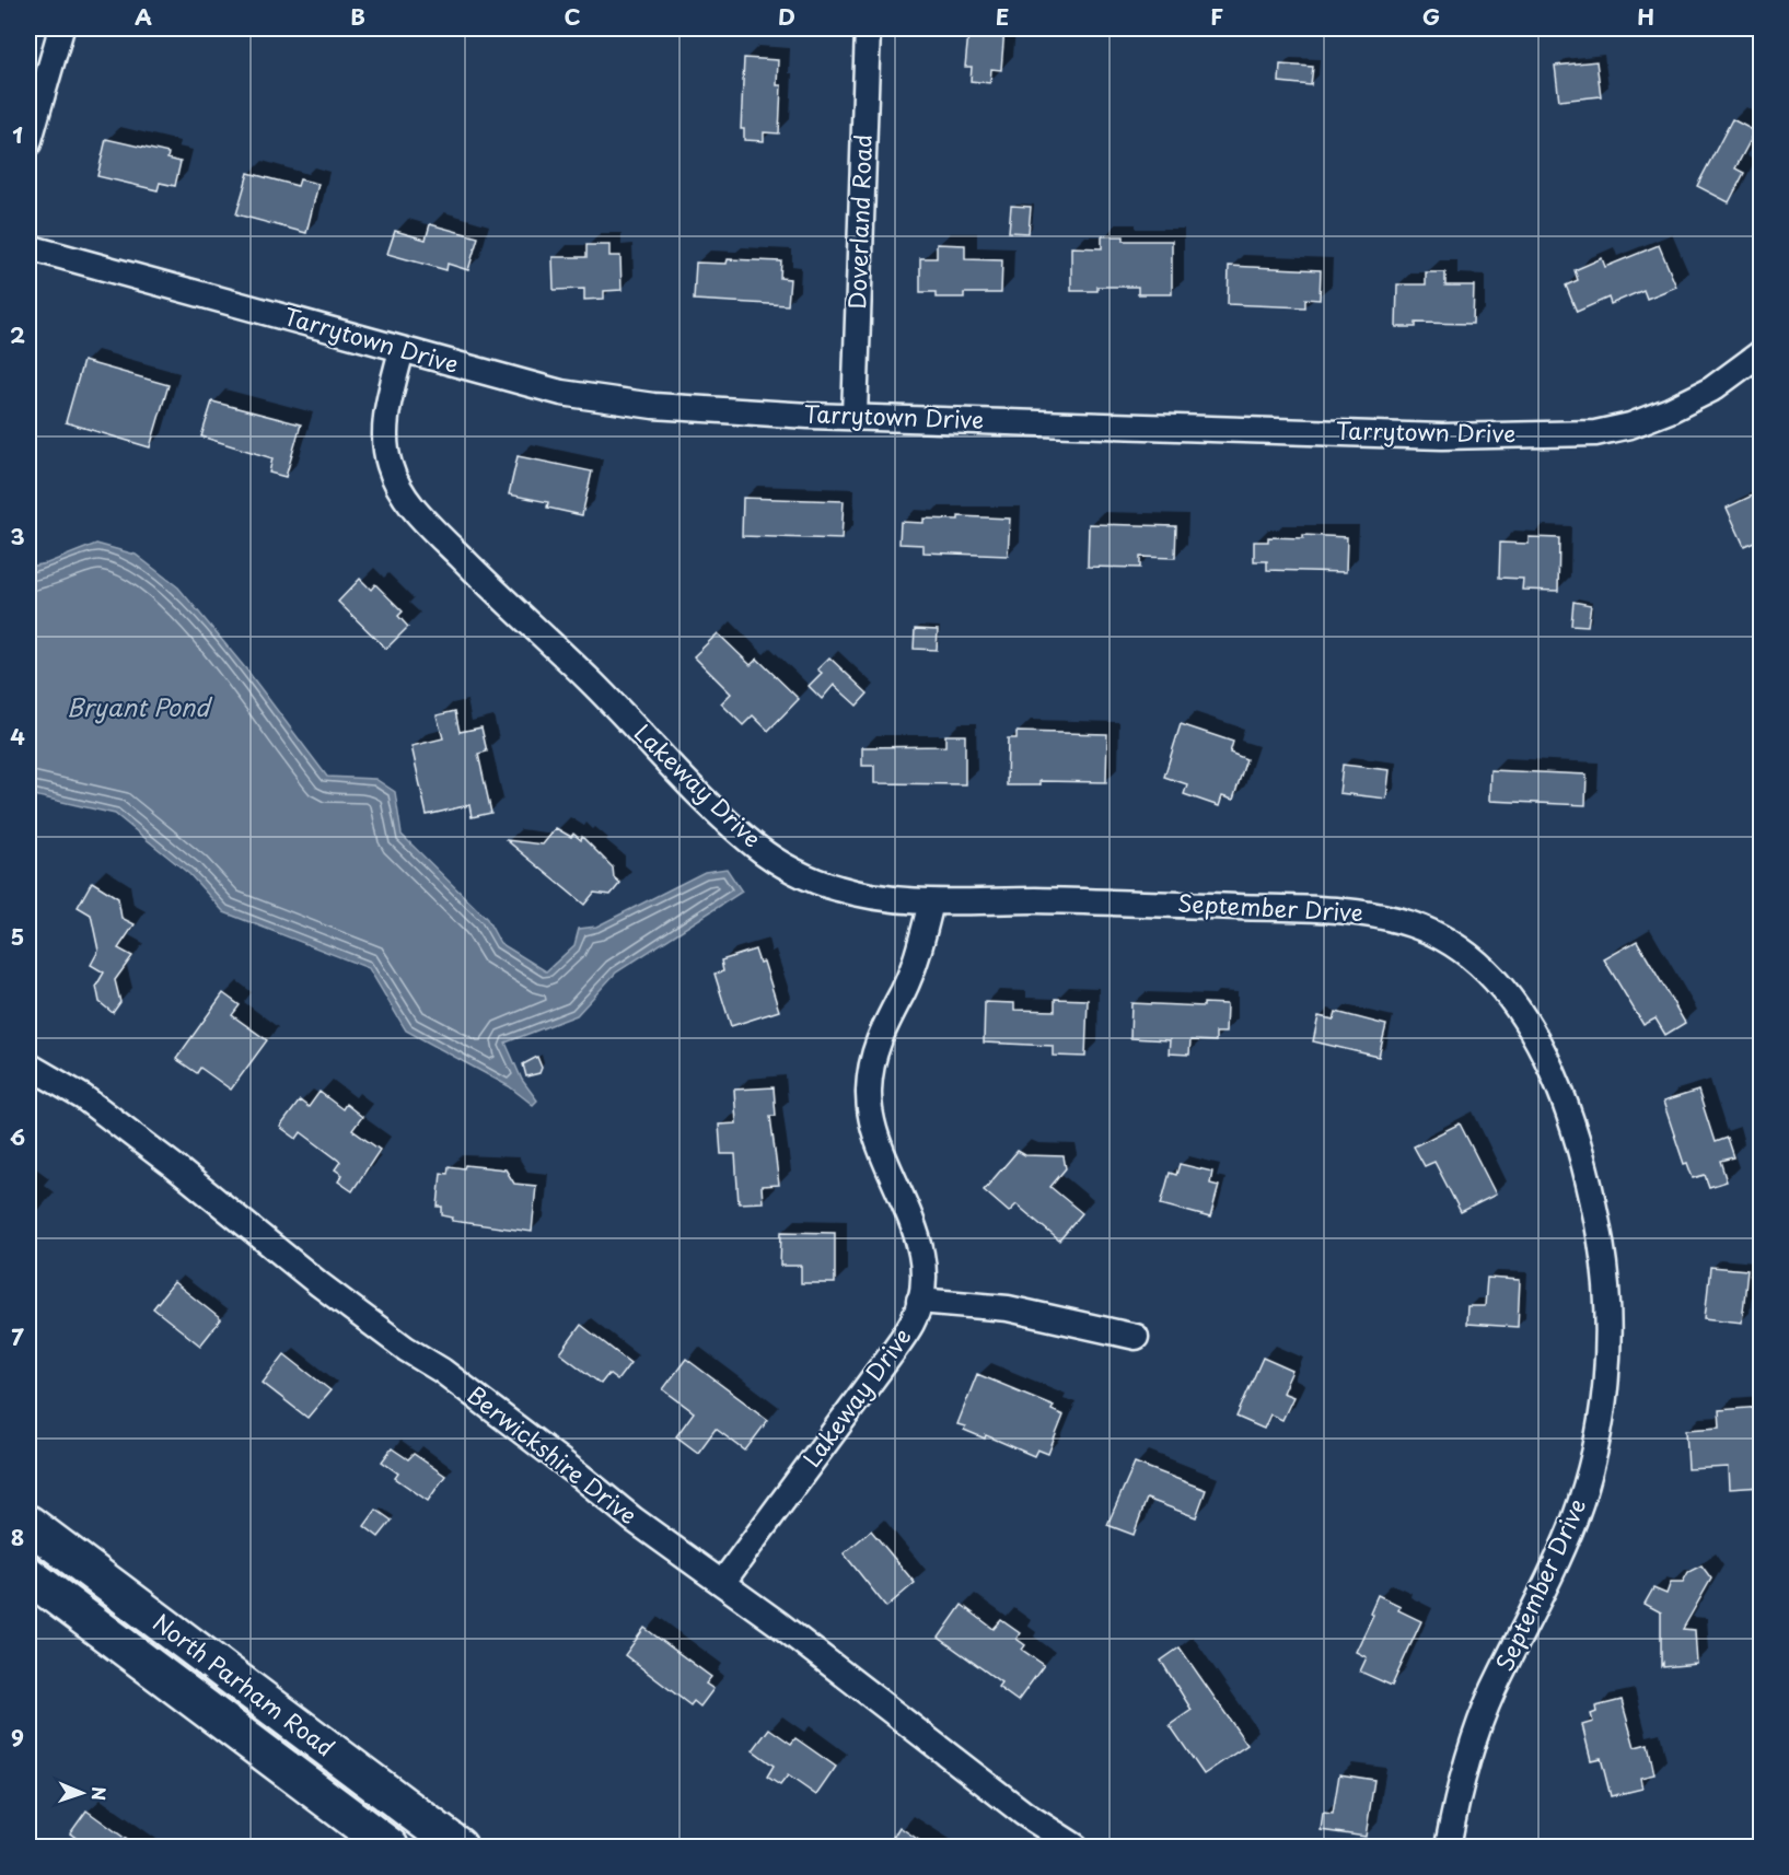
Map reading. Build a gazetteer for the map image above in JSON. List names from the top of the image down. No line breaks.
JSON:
{"streets":{"highway":["North Parham Road"],"street":["Doverland Road","Tarrytown Drive","Lakeway Drive","September Drive","Berwickshire Drive"]},"crossings":[["Doverland Road","Tarrytown Drive"],["Tarrytown Drive","Lakeway Drive"],["Lakeway Drive","September Drive"],["Lakeway Drive","Berwickshire Drive"]],"water":["Bryant Pond"],"north":"right","grid":{"columns":["A","B","C","D","E","F","G","H"],"rows":["1","2","3","4","5","6","7","8","9"]}}
